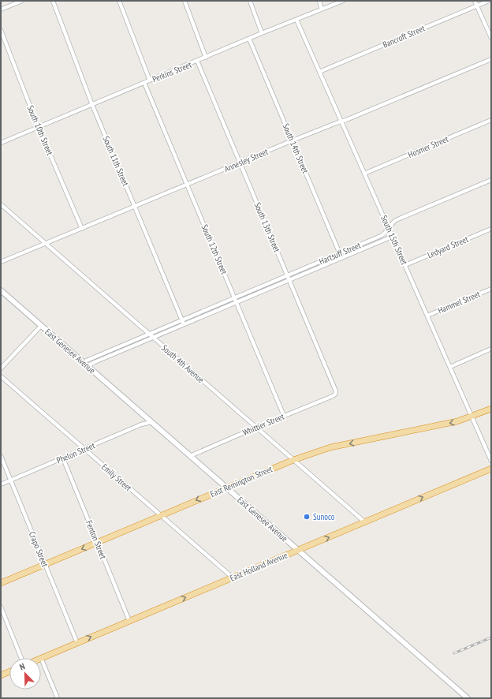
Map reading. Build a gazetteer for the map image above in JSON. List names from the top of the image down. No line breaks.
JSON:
{"streets":{"highway":["East Remington Street","East Holland Avenue"],"main road":["East Genesee Avenue"],"street":["Bancroft Street","Perkins Street","South 10th Street","Hosmer Street","South 14th Street","Annesley Street","South 11th Street","South 13th Street","South 15th Street","Ledyard Street","South 12th Street","Hartsuff Street","Hammel Street","South 4th Avenue","Whittier Street","Phelon Street","Emily Street","Fenton Street","Crapo Street"]},"crossings":[["Bancroft Street","South 15th Street"],["Perkins Street","South 10th Street"],["Perkins Street","South 14th Street"],["Perkins Street","South 11th Street"],["Perkins Street","South 13th Street"],["Perkins Street","South 15th Street"],["Perkins Street","South 12th Street"],["South 10th Street","Annesley Street"],["Hosmer Street","South 15th Street"],["South 14th Street","Annesley Street"],["South 14th Street","Hartsuff Street"],["Annesley Street","South 11th Street"],["Annesley Street","South 13th Street"],["Annesley Street","South 15th Street"],["Annesley Street","South 12th Street"],["Annesley Street","South 4th Avenue"],["South 11th Street","Hartsuff Street"],["South 13th Street","Hartsuff Street"],["South 13th Street","Whittier Street"],["South 15th Street","Ledyard Street"],["South 15th Street","Hartsuff Street"],["South 15th Street","Hammel Street"],["South 15th Street","East Remington Street"],["South 12th Street","Hartsuff Street"],["South 12th Street","Whittier Street"],["Hartsuff Street","East Genesee Avenue"],["Hartsuff Street","South 4th Avenue"],["East Genesee Avenue","Whittier Street"],["East Genesee Avenue","Phelon Street"],["East Genesee Avenue","East Remington Street"],["East Genesee Avenue","East Holland Avenue"],["South 4th Avenue","Whittier Street"],["South 4th Avenue","East Remington Street"],["South 4th Avenue","East Holland Avenue"],["Phelon Street","Emily Street"],["Phelon Street","Fenton Street"],["Phelon Street","Crapo Street"],["Emily Street","East Remington Street"],["Emily Street","East Holland Avenue"],["East Remington Street","Fenton Street"],["East Remington Street","Crapo Street"],["Fenton Street","East Holland Avenue"],["Crapo Street","East Holland Avenue"]],"one_way":["East Remington Street","East Holland Avenue"],"places":["Sunoco"],"north":"top left"}
